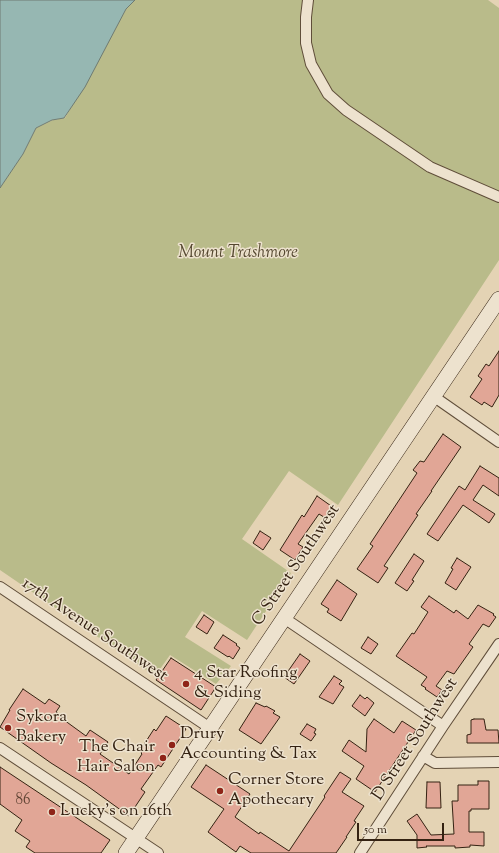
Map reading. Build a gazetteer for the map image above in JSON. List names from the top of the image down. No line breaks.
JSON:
{"streets":{"main road":["C Street Southwest"],"street":["17th Avenue Southwest","D Street Southwest"]},"crossings":[["C Street Southwest","17th Avenue Southwest"]],"parks":["Mount Trashmore"],"places":["4 Star Roofing & Siding","Sykora Bakery","Drury Accounting & Tax","The Chair Hair Salon","Corner Store Apothecary","Lucky's on 16th"],"house_numbers":["86"],"scale_bar":"50 m"}
